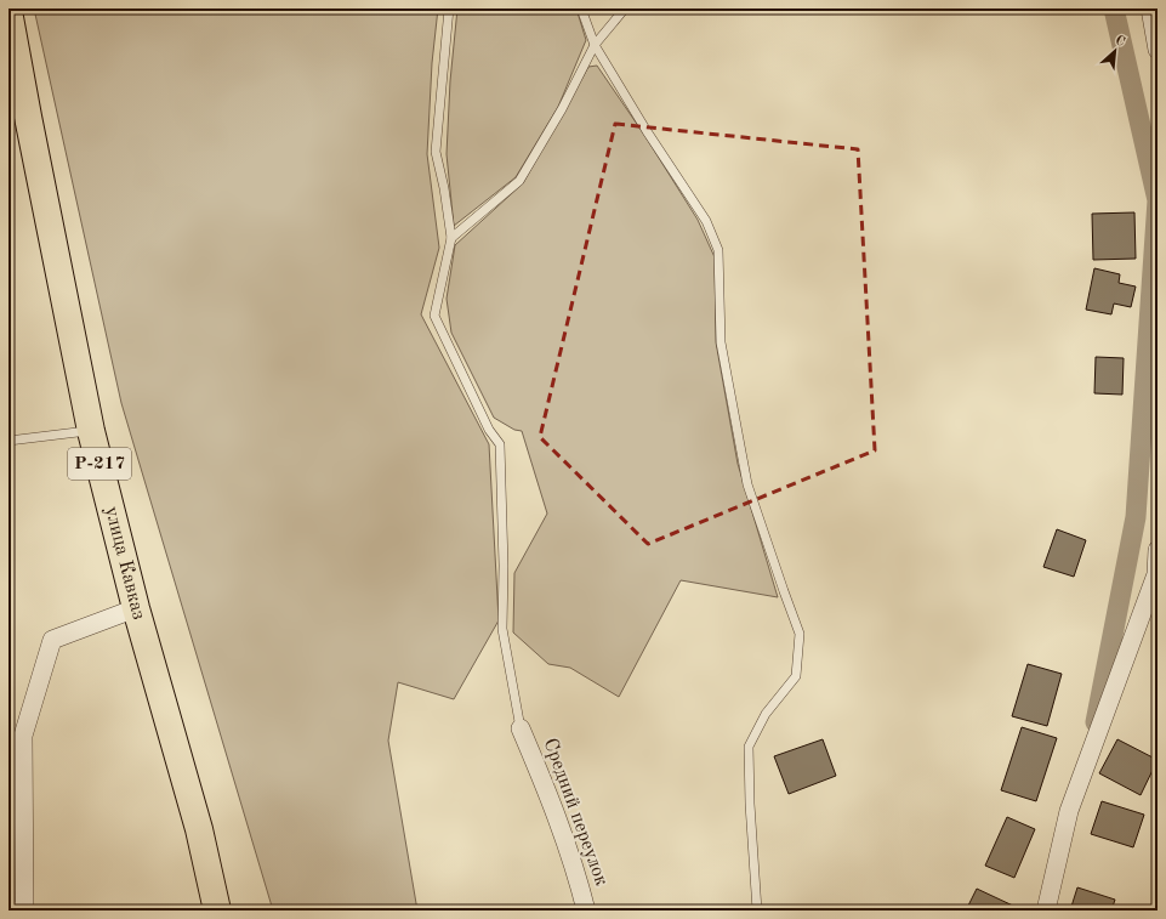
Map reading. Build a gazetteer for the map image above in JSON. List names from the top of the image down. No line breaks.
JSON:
{"streets":{"highway":["Р-217","улица Кавказ"],"street":["Средний переулок"]},"north":"top right"}
